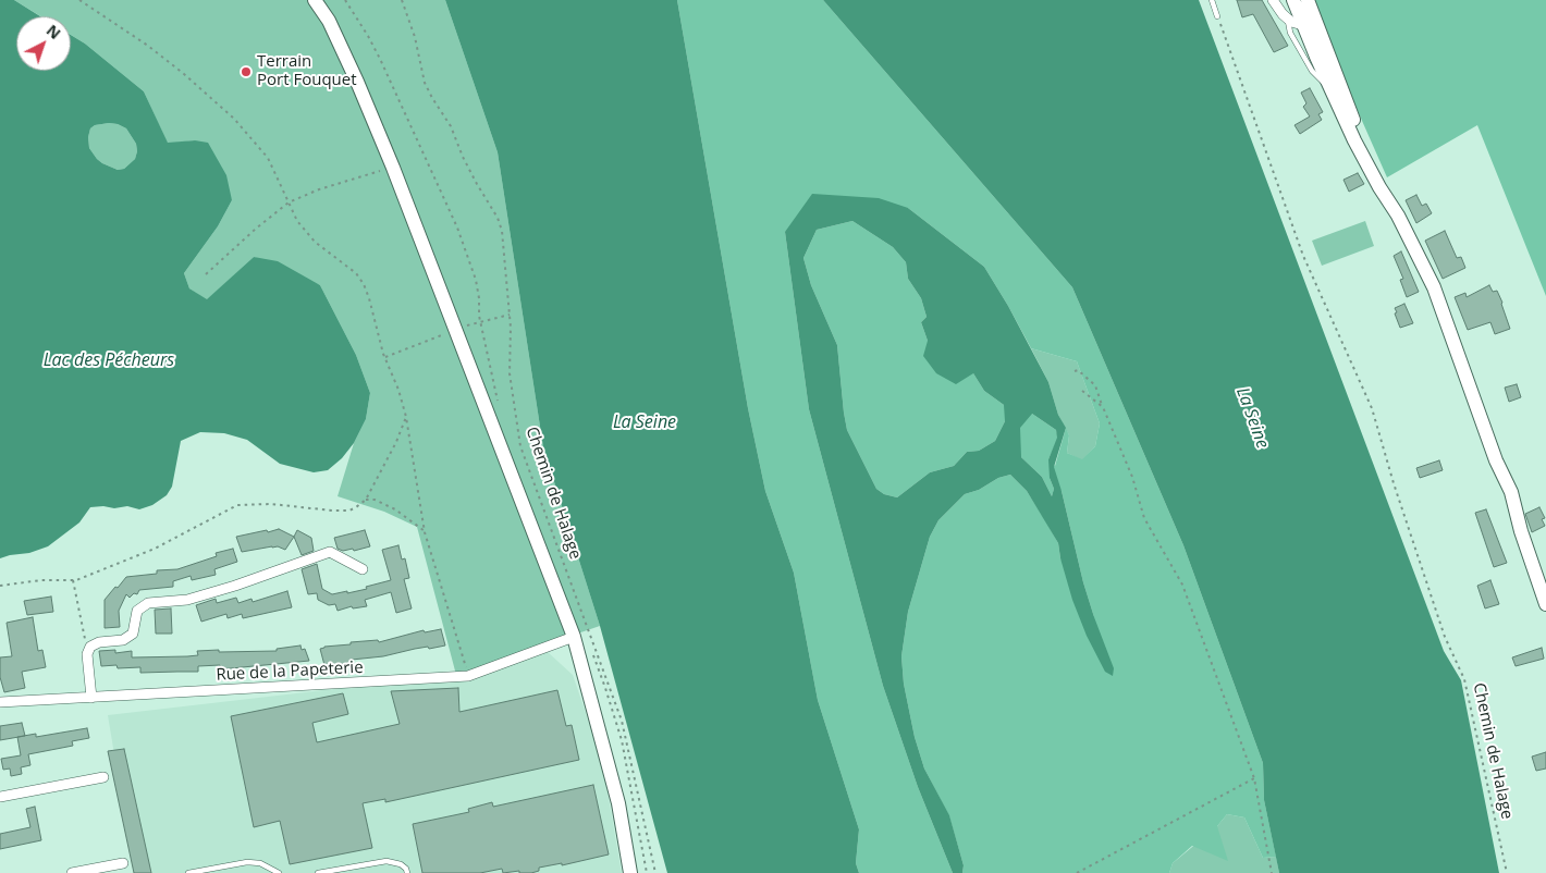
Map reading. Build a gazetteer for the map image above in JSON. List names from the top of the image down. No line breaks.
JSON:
{"streets":{"street":["Rue de la Papeterie"],"path":["Chemin de Halage"]},"water":["Lac des Pécheurs","La Seine"],"places":["Terrain Port Fouquet"],"north":"top right"}
